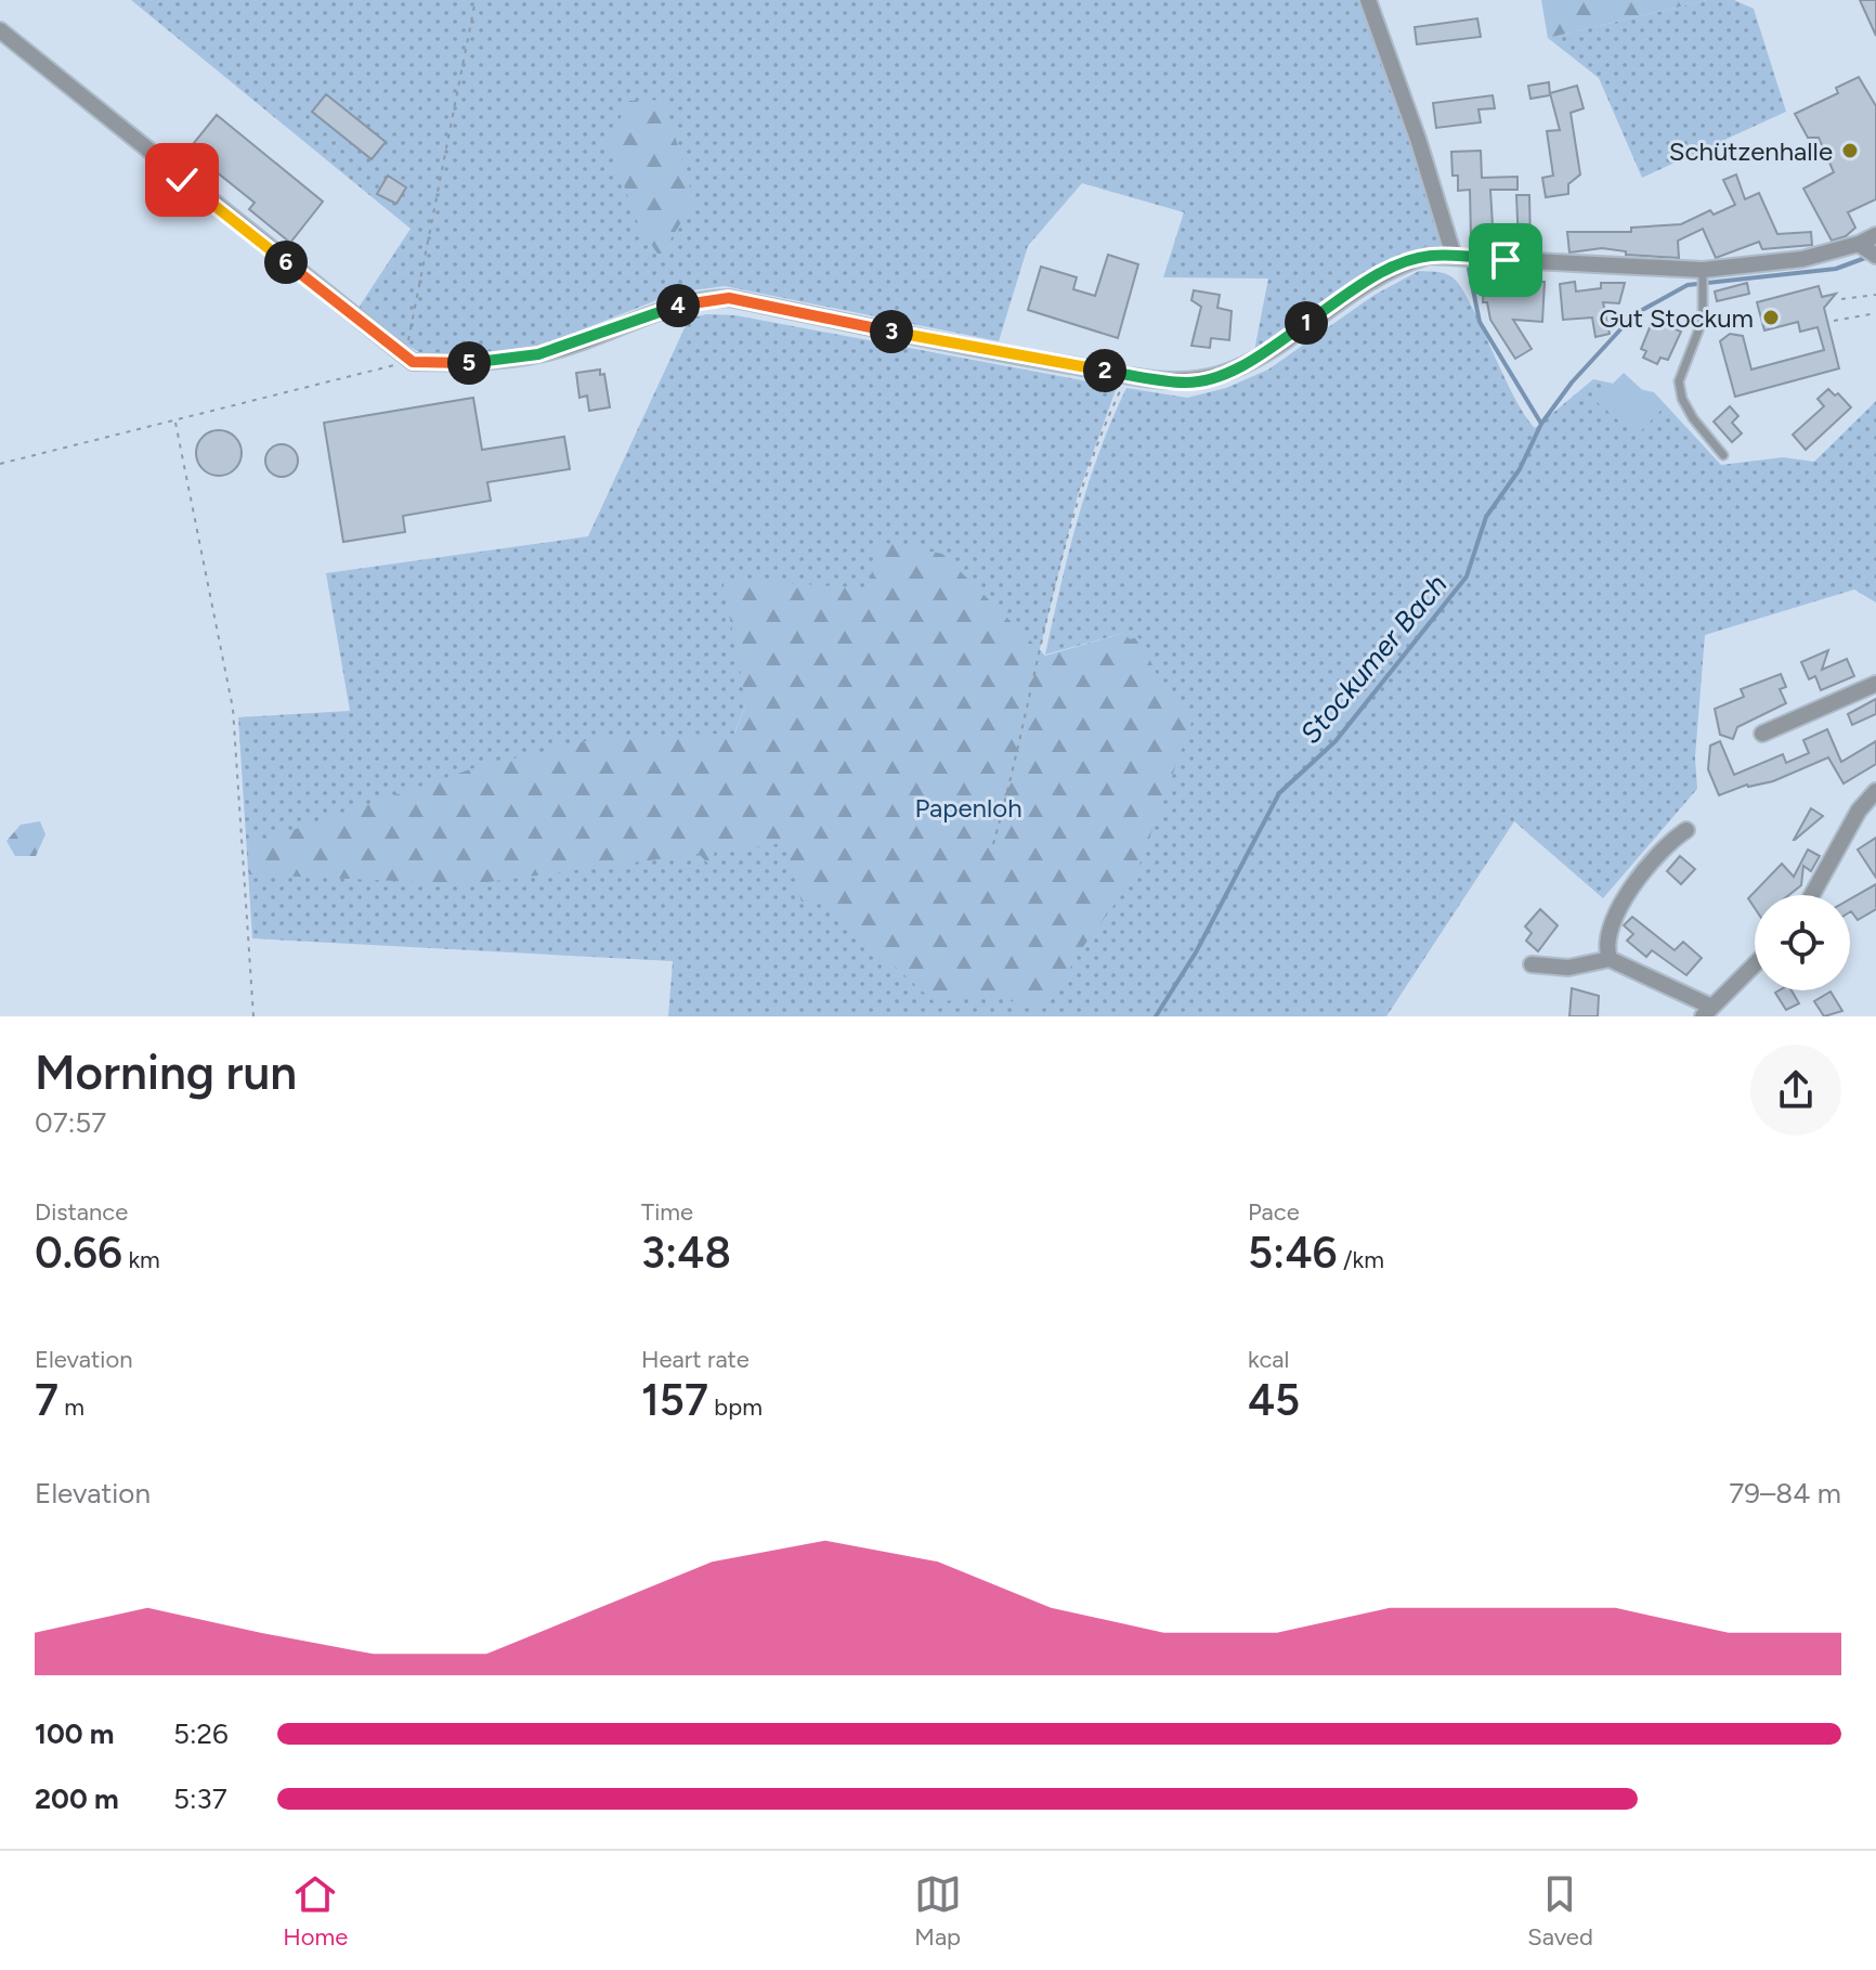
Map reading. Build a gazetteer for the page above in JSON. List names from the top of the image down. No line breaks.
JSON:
{"water":["Stockumer Bach"],"parks":["Papenloh"],"places":["Schützenhalle","Gut Stockum"],"page":{"pins":["6","4","1","3","5","2"],"heading":["Morning run","07:57"],"stats":[["Distance","0.66 km"],["Time","3:48"],["Pace","5:46 /km"],["Elevation","7 m"],["Heart rate","157 bpm"],["kcal","45"]],"chart":["Elevation","79–84 m"],"list":[{"name":"100 m","note":"5:26"},{"name":"200 m","note":"5:37"}],"tabs":["Home","Map","Saved"]}}
